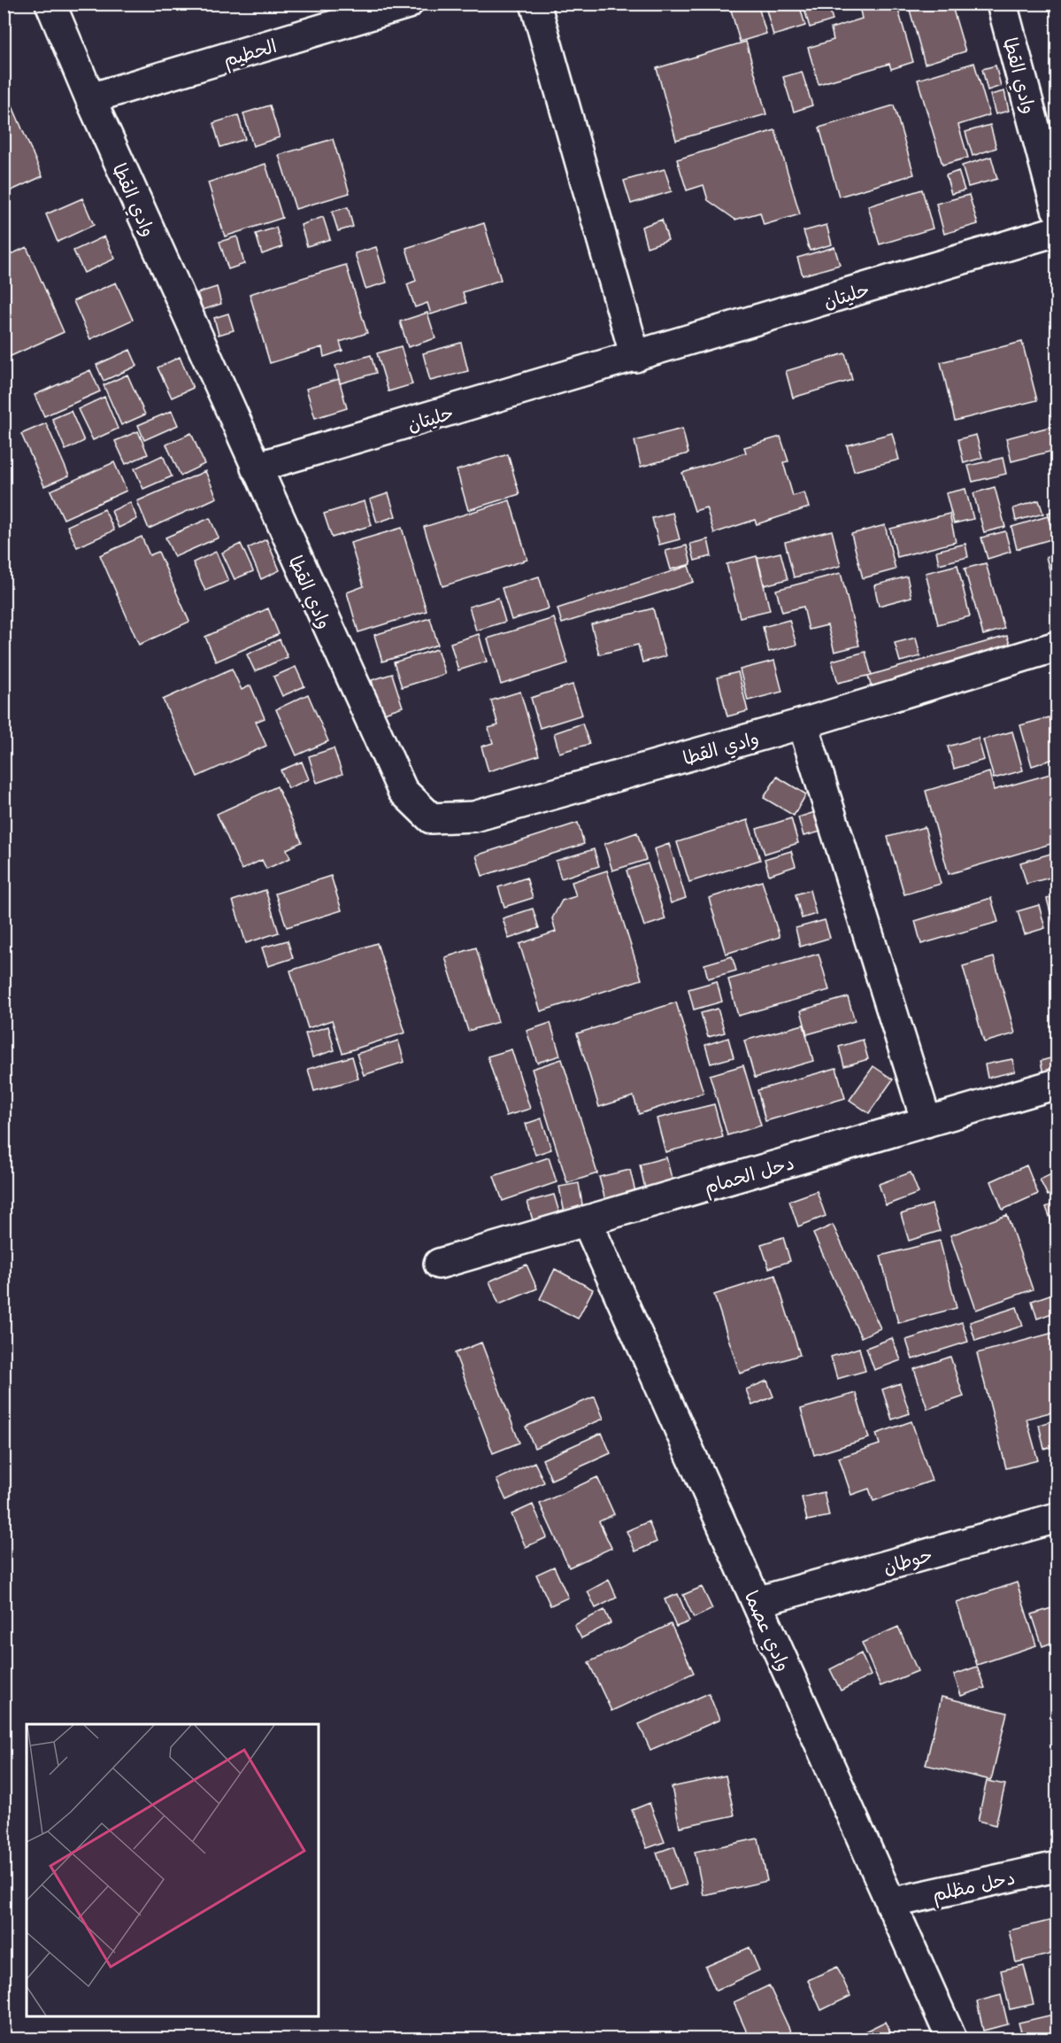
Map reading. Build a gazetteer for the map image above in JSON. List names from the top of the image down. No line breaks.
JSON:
{"streets":{"street":["الحطيم","وادي القطا","حليتان","دحل الحمام","حوطان","وادي عصما","دحل مظلم"]},"crossings":[["الحطيم","وادي القطا"],["وادي القطا","حليتان"],["دحل الحمام","وادي عصما"],["حوطان","وادي عصما"],["وادي عصما","دحل مظلم"]]}
